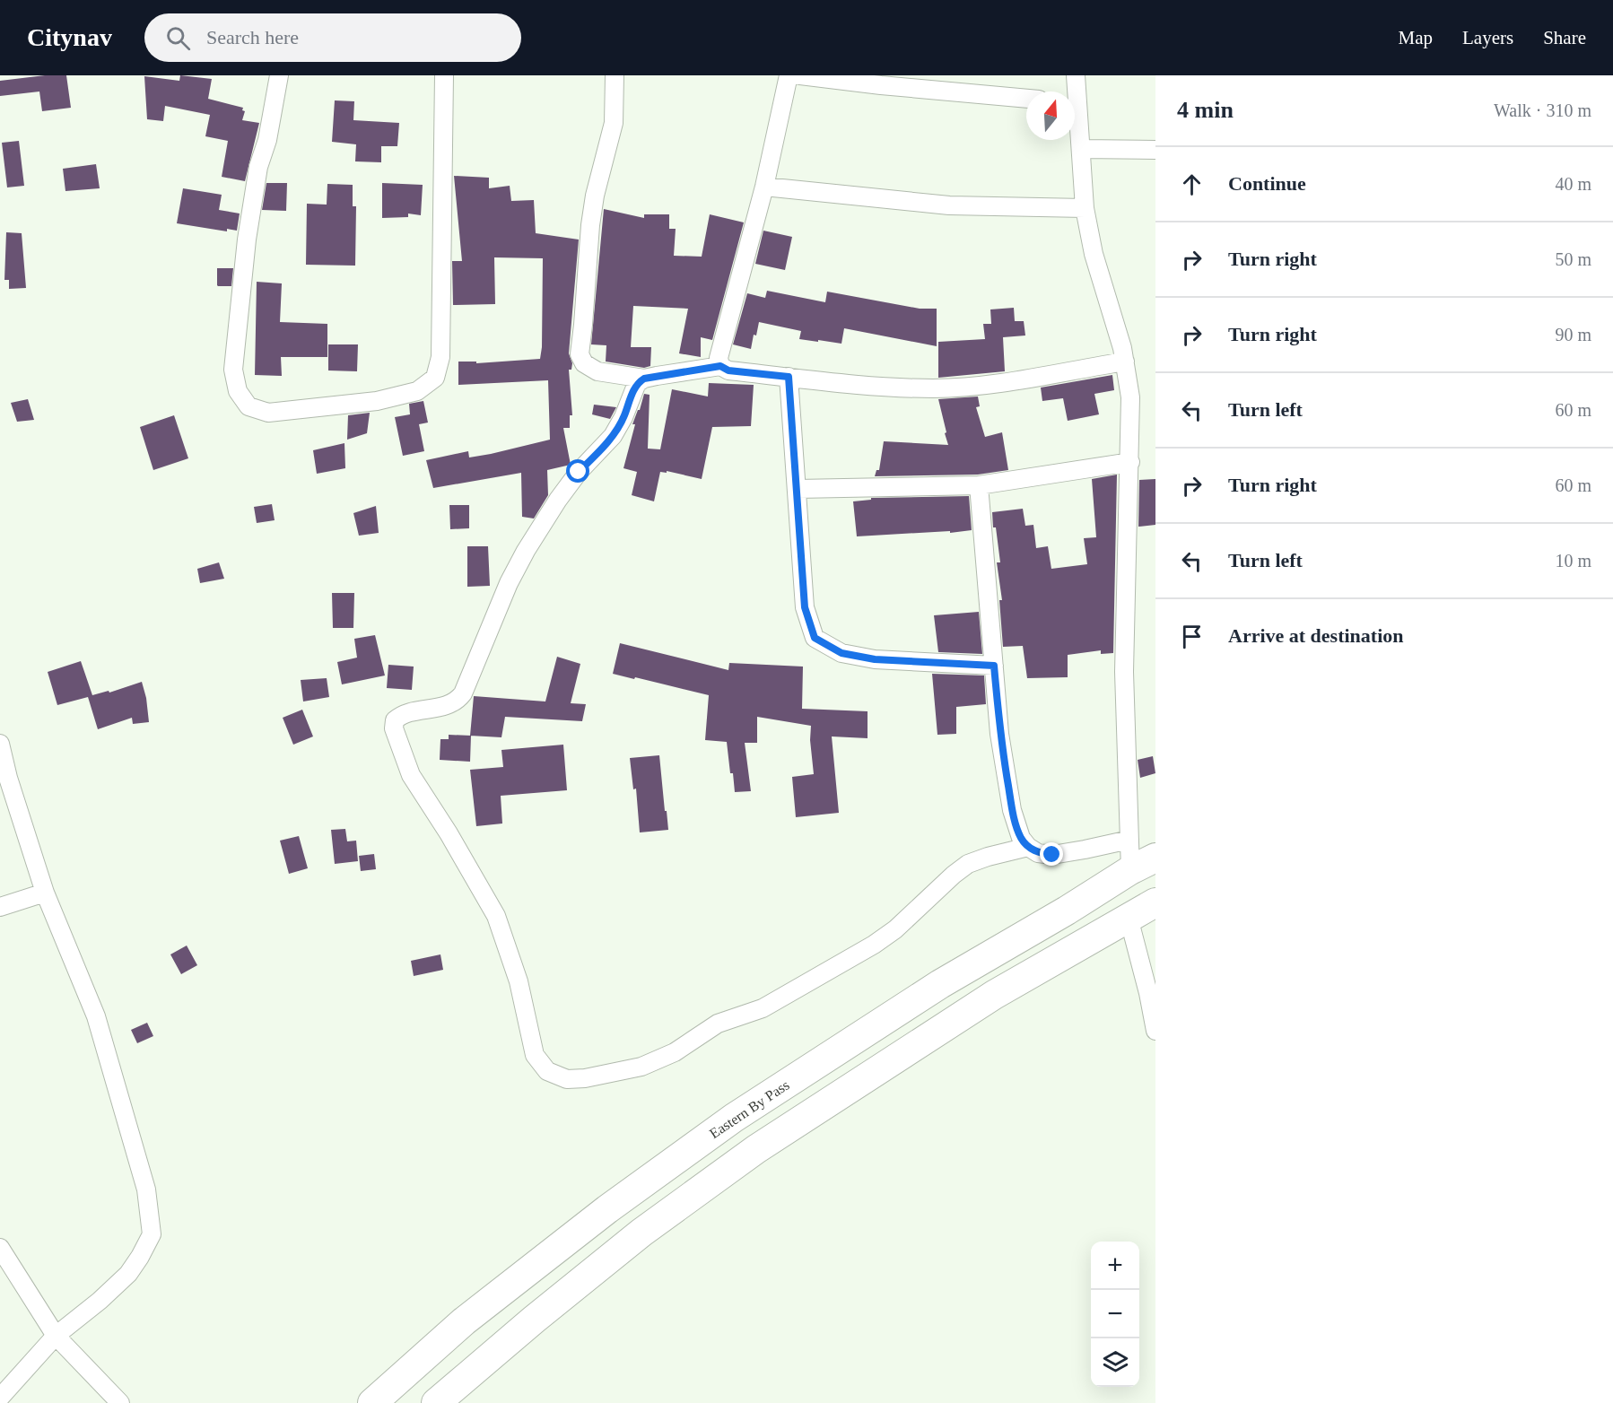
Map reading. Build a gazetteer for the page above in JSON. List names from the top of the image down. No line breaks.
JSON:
{"streets":{"main road":["Eastern By Pass"]},"north":"top","page":{"header":"Citynav","search":"Search here","nav":["Map","Layers","Share"],"heading":["4 min","Walk · 310 m"],"list":[["Continue","40 m"],["Turn right","50 m"],["Turn right","90 m"],["Turn left","60 m"],["Turn right","60 m"],["Turn left","10 m"],"Arrive at destination"],"map_buttons":["+","−"]}}
